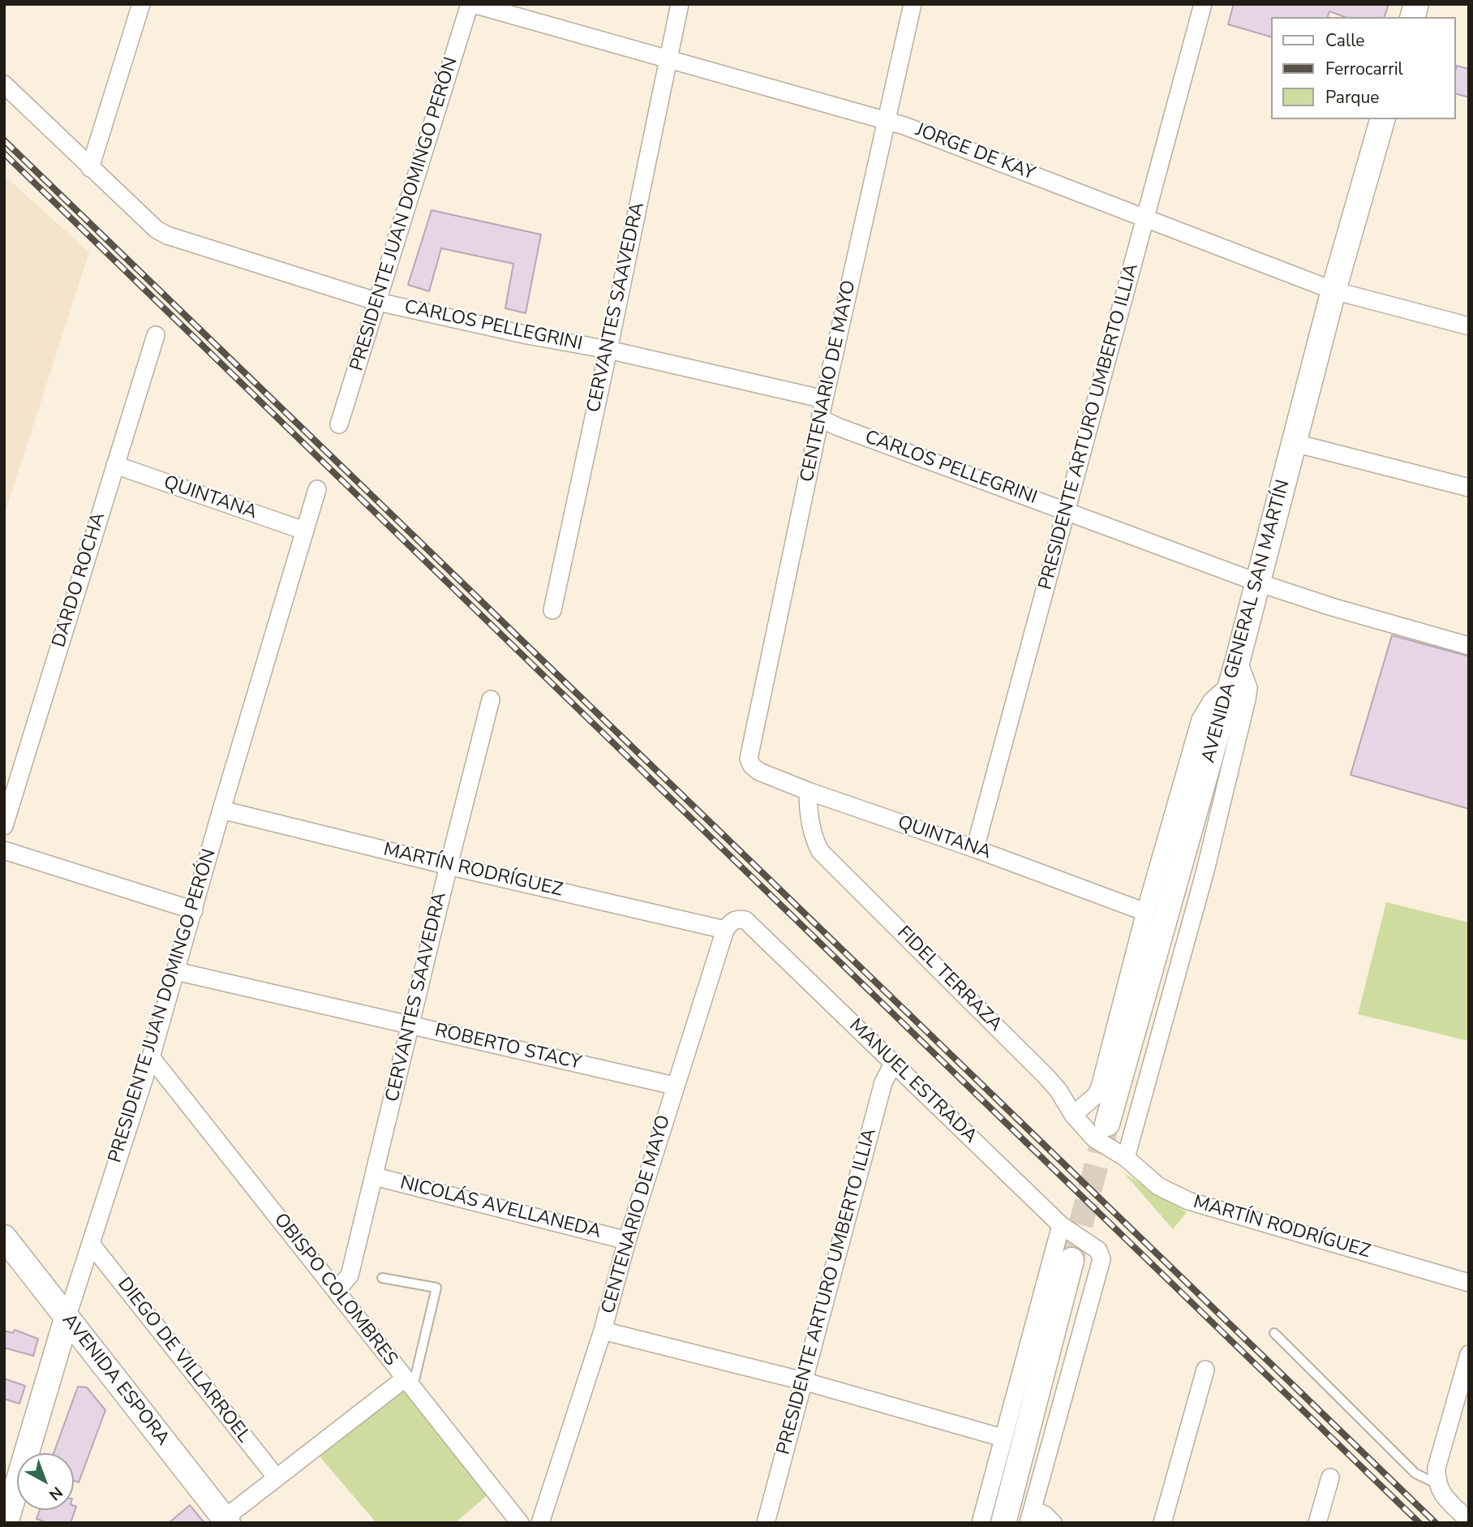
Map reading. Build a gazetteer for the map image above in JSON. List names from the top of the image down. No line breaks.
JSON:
{"streets":{"main road":["PRESIDENTE JUAN DOMINGO PERÓN","AVENIDA GENERAL SAN MARTÍN","AVENIDA ESPORA"],"street":["JORGE DE KAY","CERVANTES SAAVEDRA","CARLOS PELLEGRINI","CENTENARIO DE MAYO","PRESIDENTE ARTURO UMBERTO ILLIA","QUINTANA","DARDO ROCHA","MARTÍN RODRÍGUEZ","FIDEL TERRAZA","ROBERTO STACY","MANUEL ESTRADA","NICOLÁS AVELLANEDA","OBISPO COLOMBRES","DIEGO DE VILLARROEL"]},"crossings":[["JORGE DE KAY","PRESIDENTE JUAN DOMINGO PERÓN"],["JORGE DE KAY","CERVANTES SAAVEDRA"],["JORGE DE KAY","CENTENARIO DE MAYO"],["JORGE DE KAY","PRESIDENTE ARTURO UMBERTO ILLIA"],["JORGE DE KAY","AVENIDA GENERAL SAN MARTÍN"],["PRESIDENTE JUAN DOMINGO PERÓN","CARLOS PELLEGRINI"],["PRESIDENTE JUAN DOMINGO PERÓN","QUINTANA"],["PRESIDENTE JUAN DOMINGO PERÓN","MARTÍN RODRÍGUEZ"],["PRESIDENTE JUAN DOMINGO PERÓN","ROBERTO STACY"],["PRESIDENTE JUAN DOMINGO PERÓN","OBISPO COLOMBRES"],["PRESIDENTE JUAN DOMINGO PERÓN","DIEGO DE VILLARROEL"],["PRESIDENTE JUAN DOMINGO PERÓN","AVENIDA ESPORA"],["CERVANTES SAAVEDRA","CARLOS PELLEGRINI"],["CERVANTES SAAVEDRA","MARTÍN RODRÍGUEZ"],["CERVANTES SAAVEDRA","ROBERTO STACY"],["CERVANTES SAAVEDRA","NICOLÁS AVELLANEDA"],["CERVANTES SAAVEDRA","OBISPO COLOMBRES"],["CARLOS PELLEGRINI","CENTENARIO DE MAYO"],["CARLOS PELLEGRINI","PRESIDENTE ARTURO UMBERTO ILLIA"],["CARLOS PELLEGRINI","AVENIDA GENERAL SAN MARTÍN"],["CENTENARIO DE MAYO","QUINTANA"],["CENTENARIO DE MAYO","MARTÍN RODRÍGUEZ"],["CENTENARIO DE MAYO","ROBERTO STACY"],["CENTENARIO DE MAYO","MANUEL ESTRADA"],["CENTENARIO DE MAYO","NICOLÁS AVELLANEDA"],["PRESIDENTE ARTURO UMBERTO ILLIA","QUINTANA"],["PRESIDENTE ARTURO UMBERTO ILLIA","MANUEL ESTRADA"],["QUINTANA","DARDO ROCHA"],["QUINTANA","FIDEL TERRAZA"],["AVENIDA GENERAL SAN MARTÍN","MARTÍN RODRÍGUEZ"],["AVENIDA GENERAL SAN MARTÍN","FIDEL TERRAZA"],["MARTÍN RODRÍGUEZ","FIDEL TERRAZA"],["MARTÍN RODRÍGUEZ","MANUEL ESTRADA"]],"legend":["Calle","Ferrocarril","Parque"],"north":"bottom right"}
